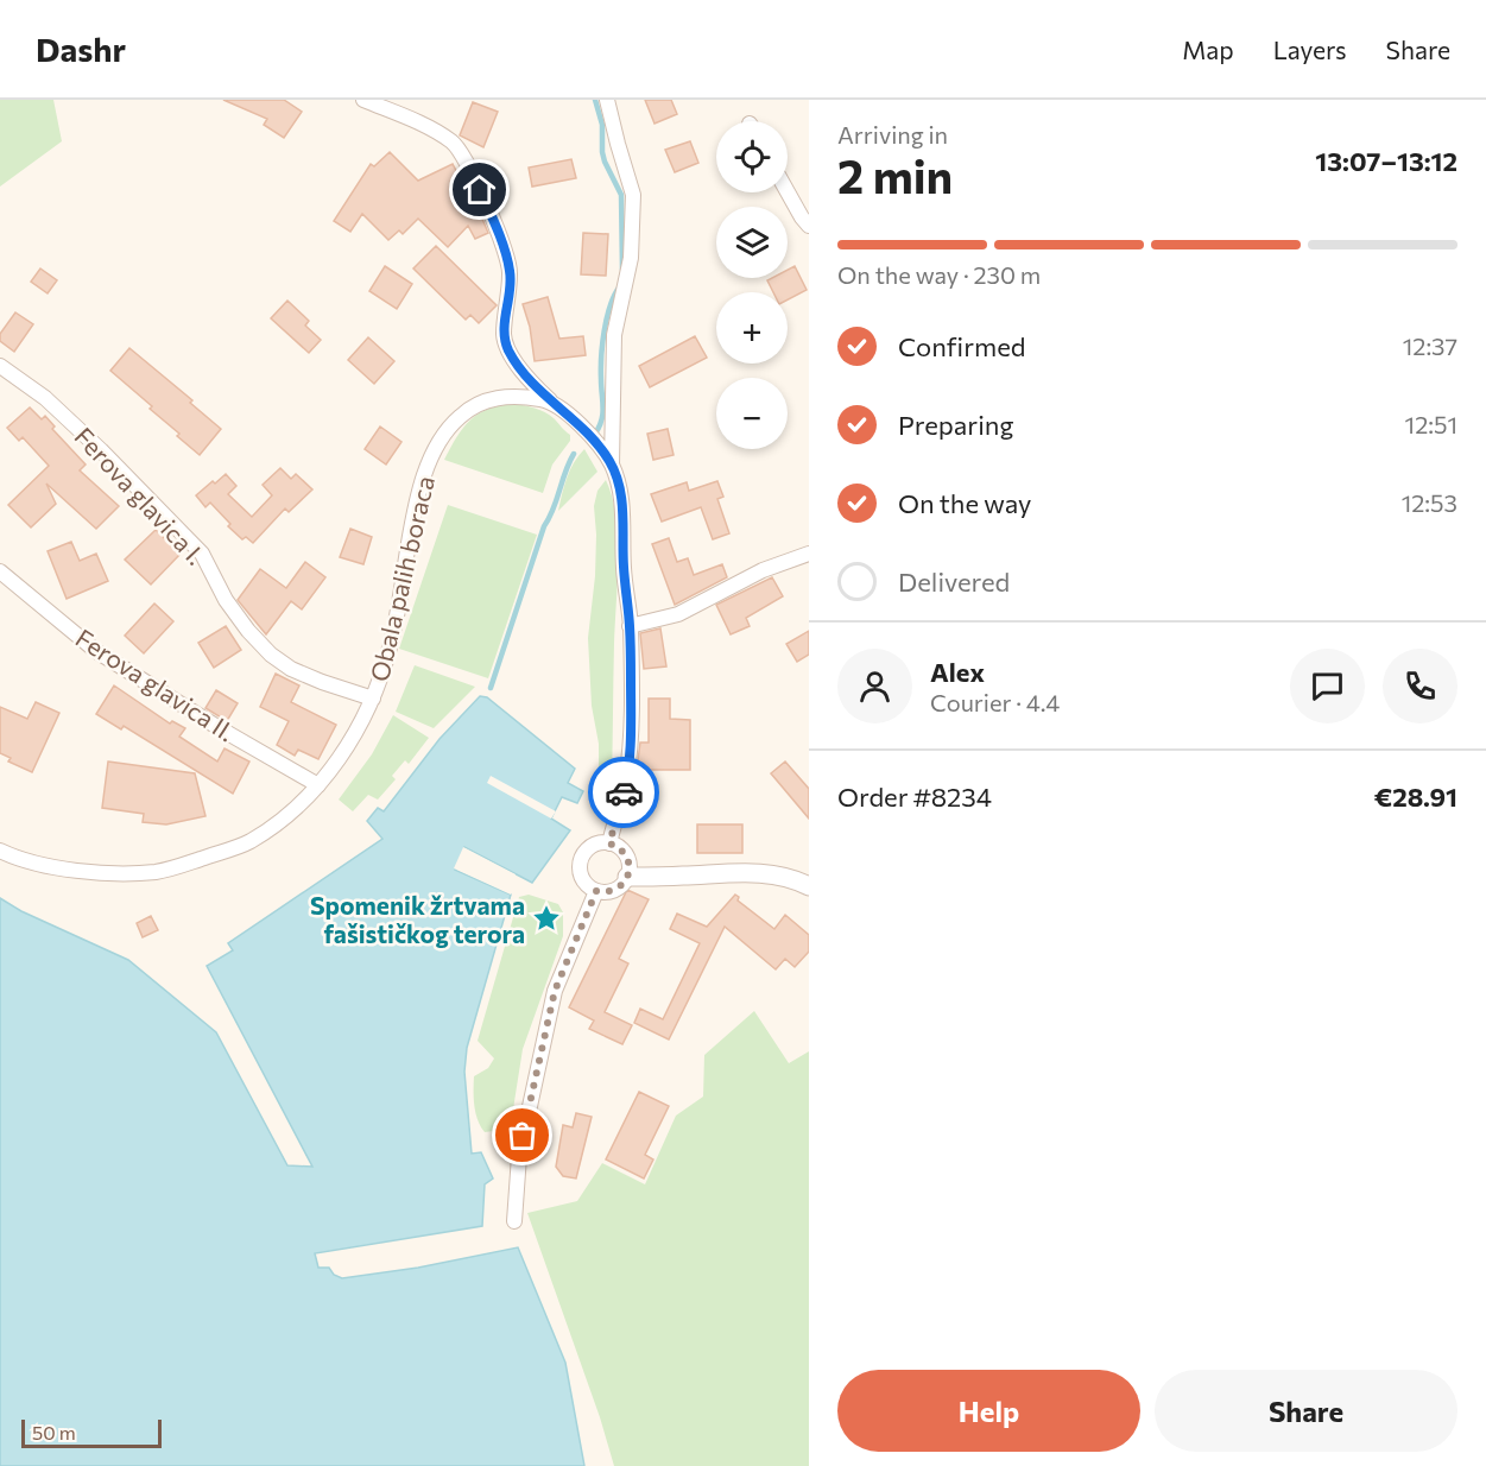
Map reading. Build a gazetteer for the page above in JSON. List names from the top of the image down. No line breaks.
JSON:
{"streets":{"street":["Ferova glavica I.","Obala palih boraca","Ferova glavica II."]},"crossings":[["Ferova glavica I.","Obala palih boraca"],["Obala palih boraca","Ferova glavica II."]],"places":{"place":["Spomenik žrtvama fašističkog terora"]},"scale_bar":"50 m","page":{"header":"Dashr","nav":["Map","Layers","Share"],"heading":["2 min","Arriving in","13:07–13:12"],"panel":["Alex","Courier · 4.4","Order #8234","€28.91"],"map_buttons":["+","−"],"bar":"On the way · 230 m","list":[["Confirmed","12:37"],["Preparing","12:51"],["On the way","12:53"],"Delivered"],"buttons":["Help","Share"],"scale":"50 m"}}
